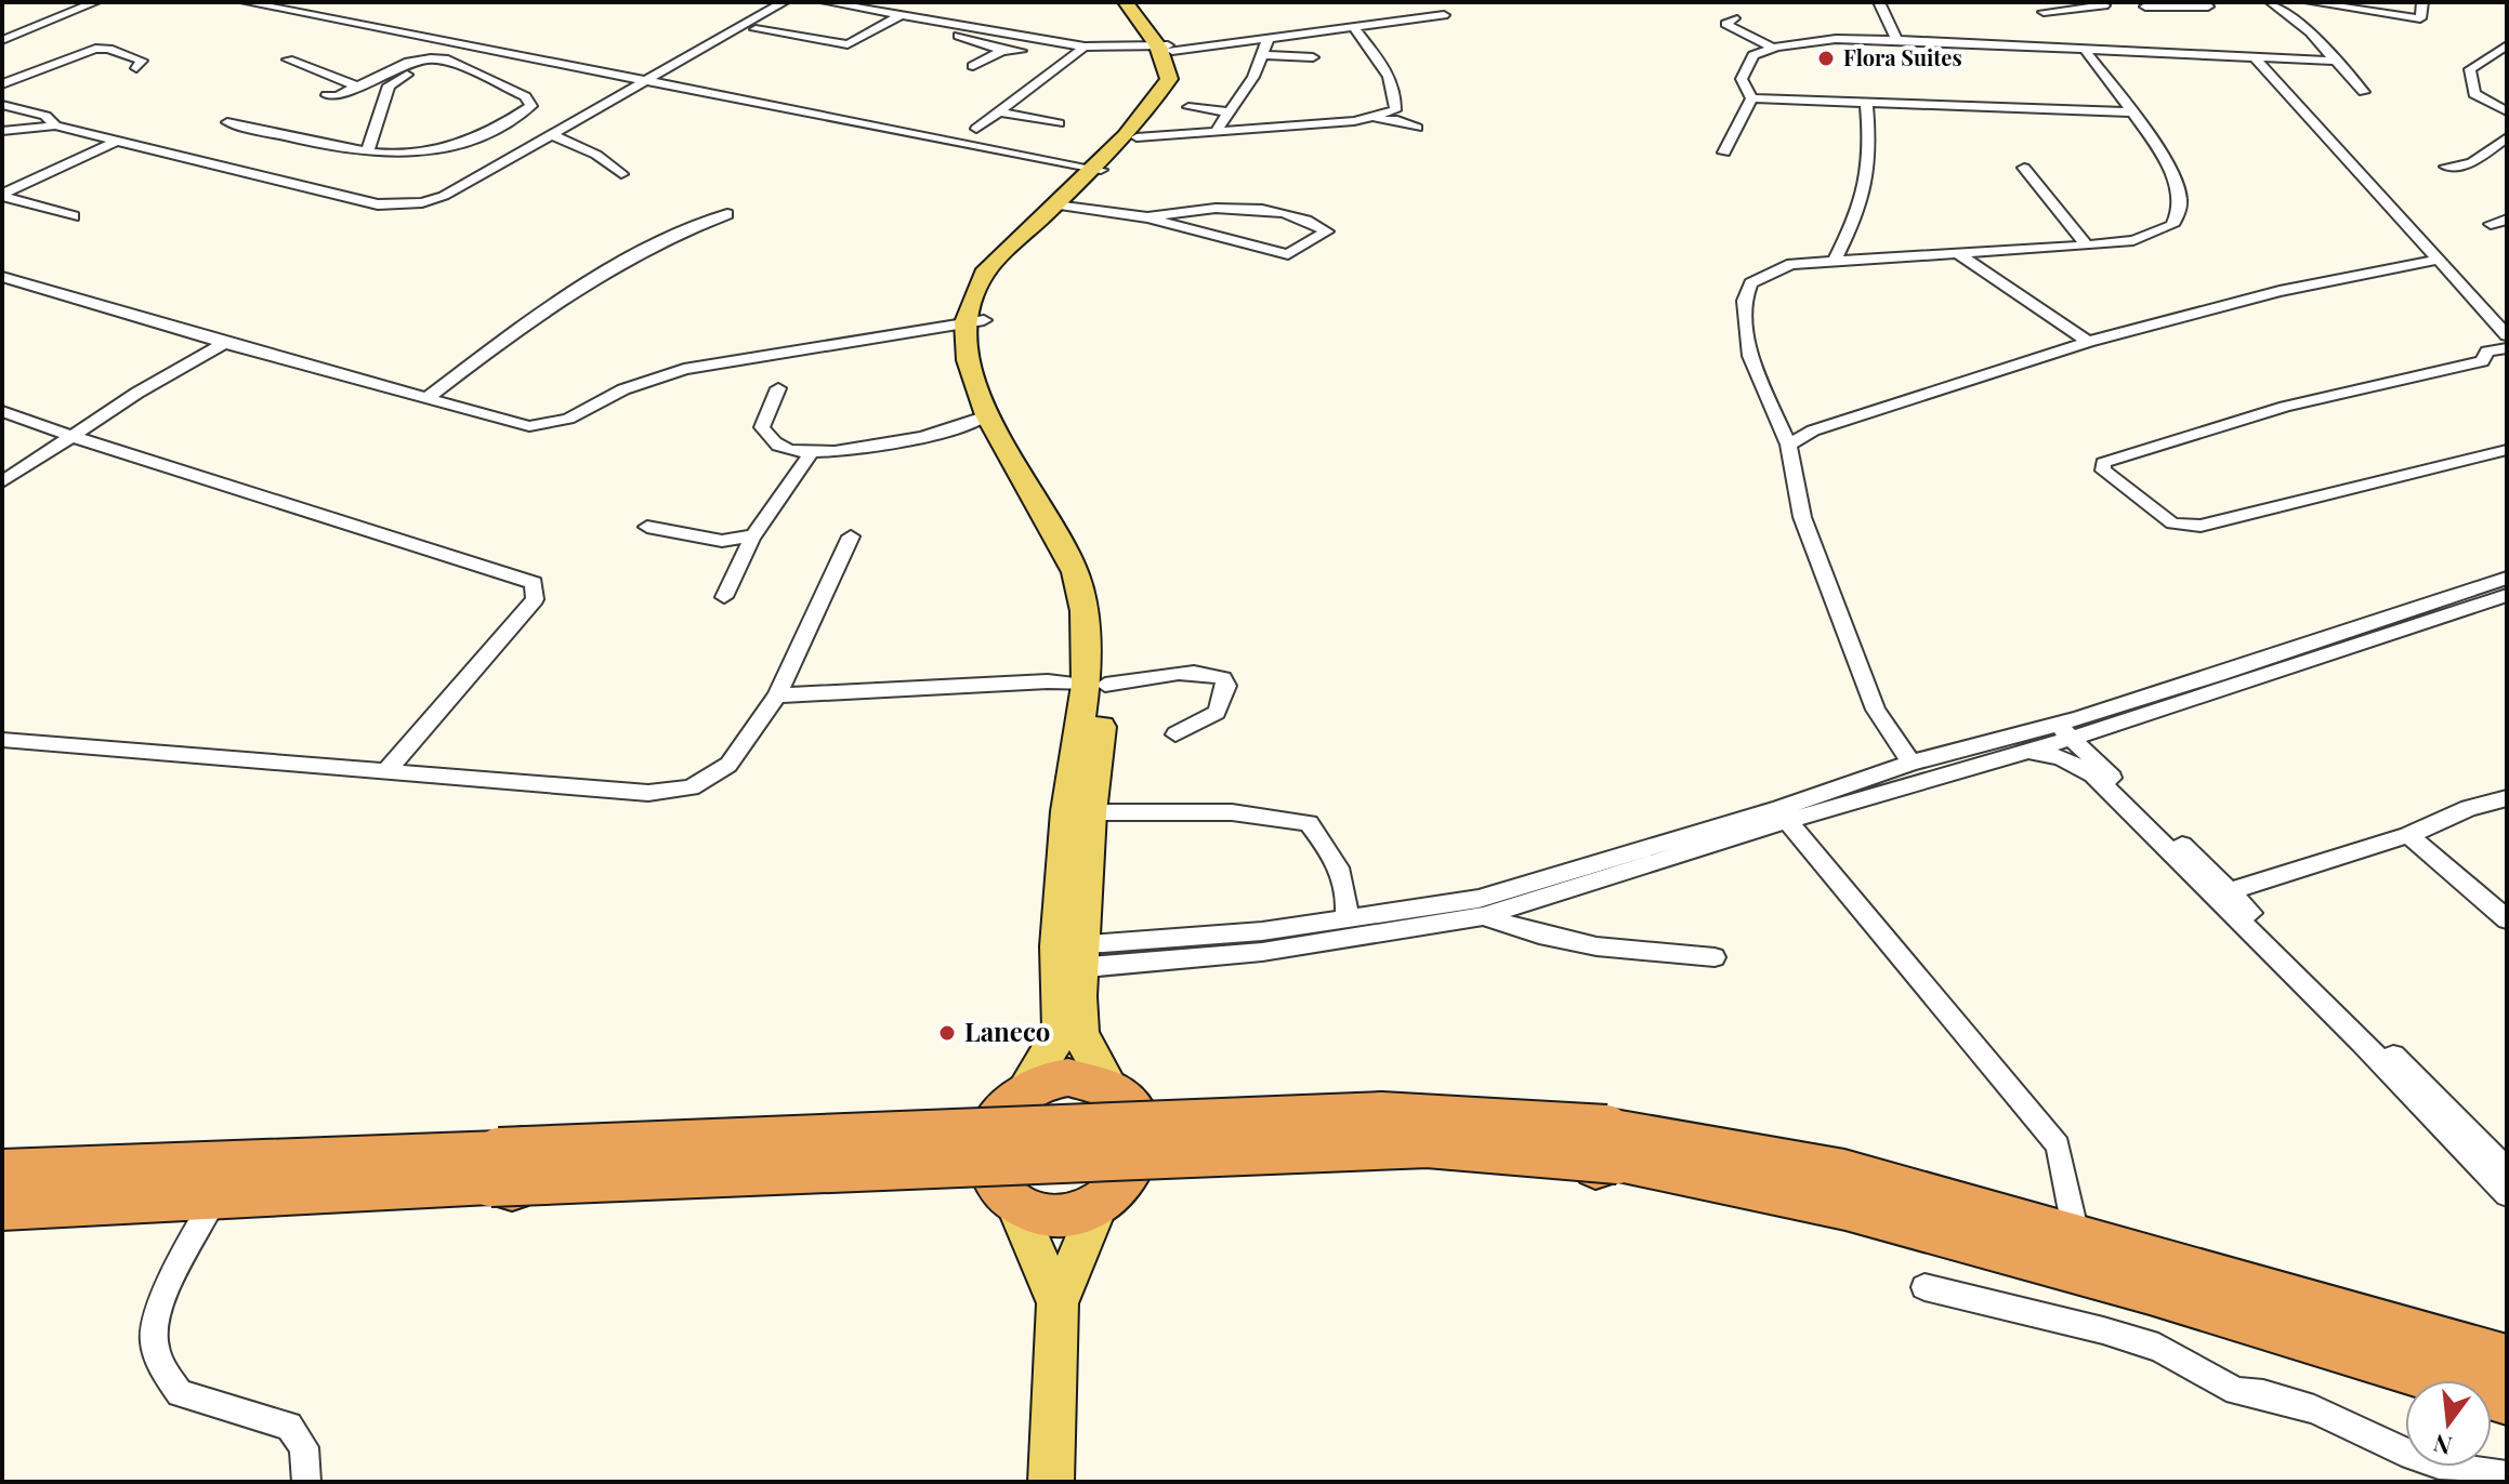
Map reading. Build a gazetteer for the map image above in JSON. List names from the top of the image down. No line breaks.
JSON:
{"places":["Flora Suites","Laneco"],"north":"bottom"}
